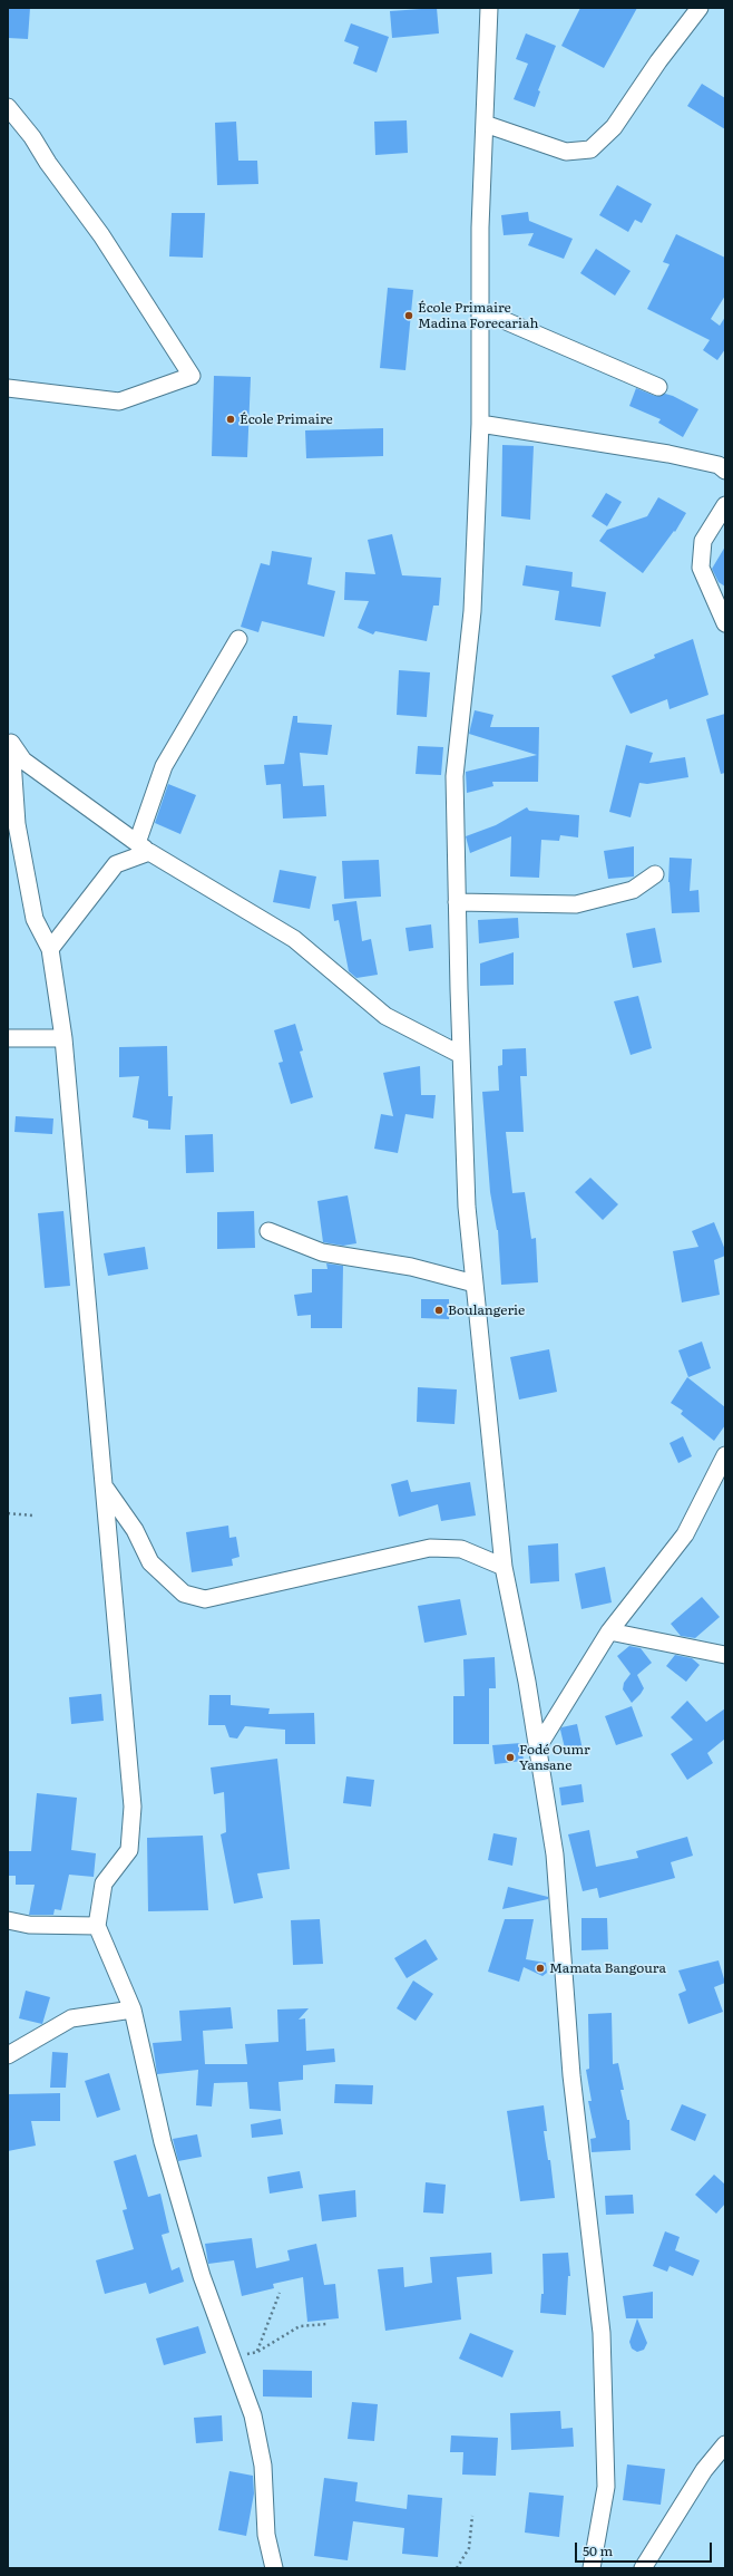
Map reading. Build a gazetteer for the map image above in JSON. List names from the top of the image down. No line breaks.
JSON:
{"places":["École Primaire Madina Forecariah","École Primaire","Boulangerie","Fodé Oumr Yansane","Mamata Bangoura"],"scale_bar":"50 m"}
